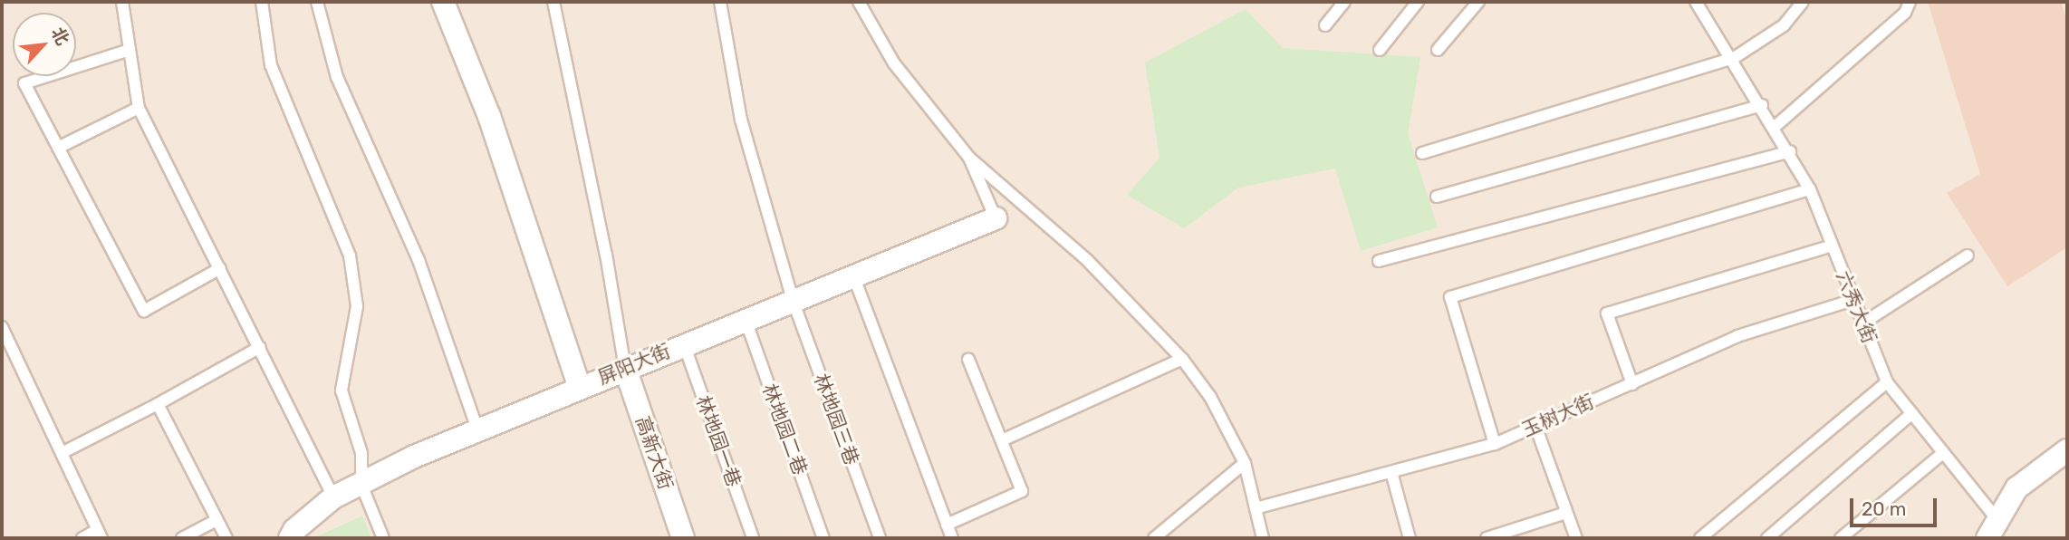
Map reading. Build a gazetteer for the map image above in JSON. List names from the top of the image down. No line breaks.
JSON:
{"streets":{"street":["屏阳大街","高新大街"],"lane":["六秀大街","玉树大街","林地园三巷","林地园二巷","林地园一巷"]},"crossings":[["六秀大街","玉树大街"],["屏阳大街","林地园三巷"],["屏阳大街","林地园二巷"],["屏阳大街","林地园一巷"],["屏阳大街","高新大街"]],"scale_bar":"20 m","north":"top right"}
